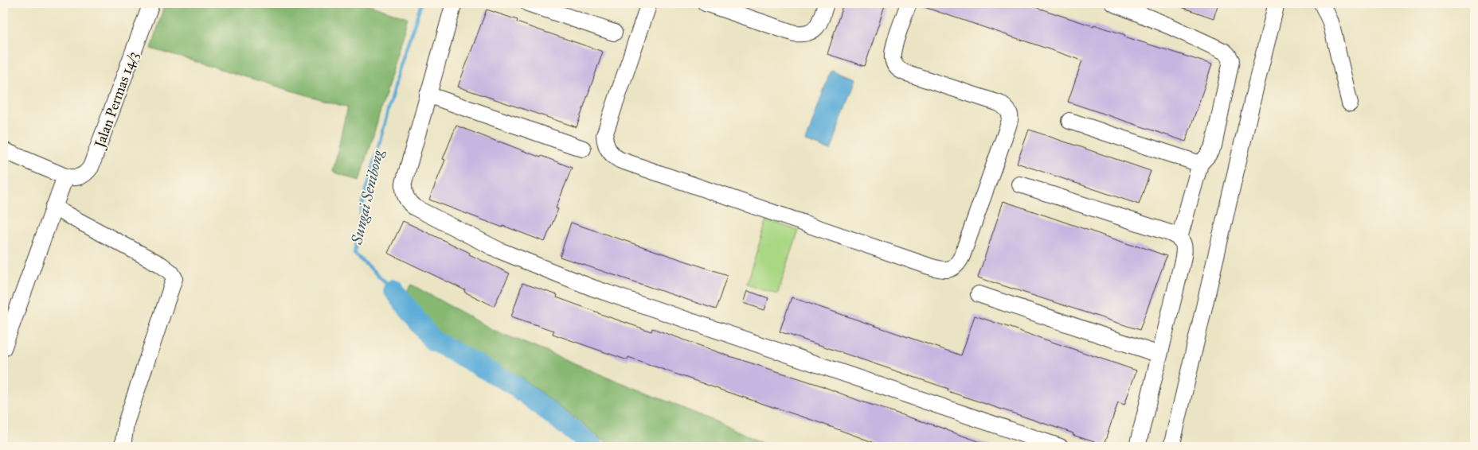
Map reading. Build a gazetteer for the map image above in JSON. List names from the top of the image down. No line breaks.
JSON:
{"streets":{"street":["Jalan Permas 14/3"]},"water":["Sungai Senibong"]}
